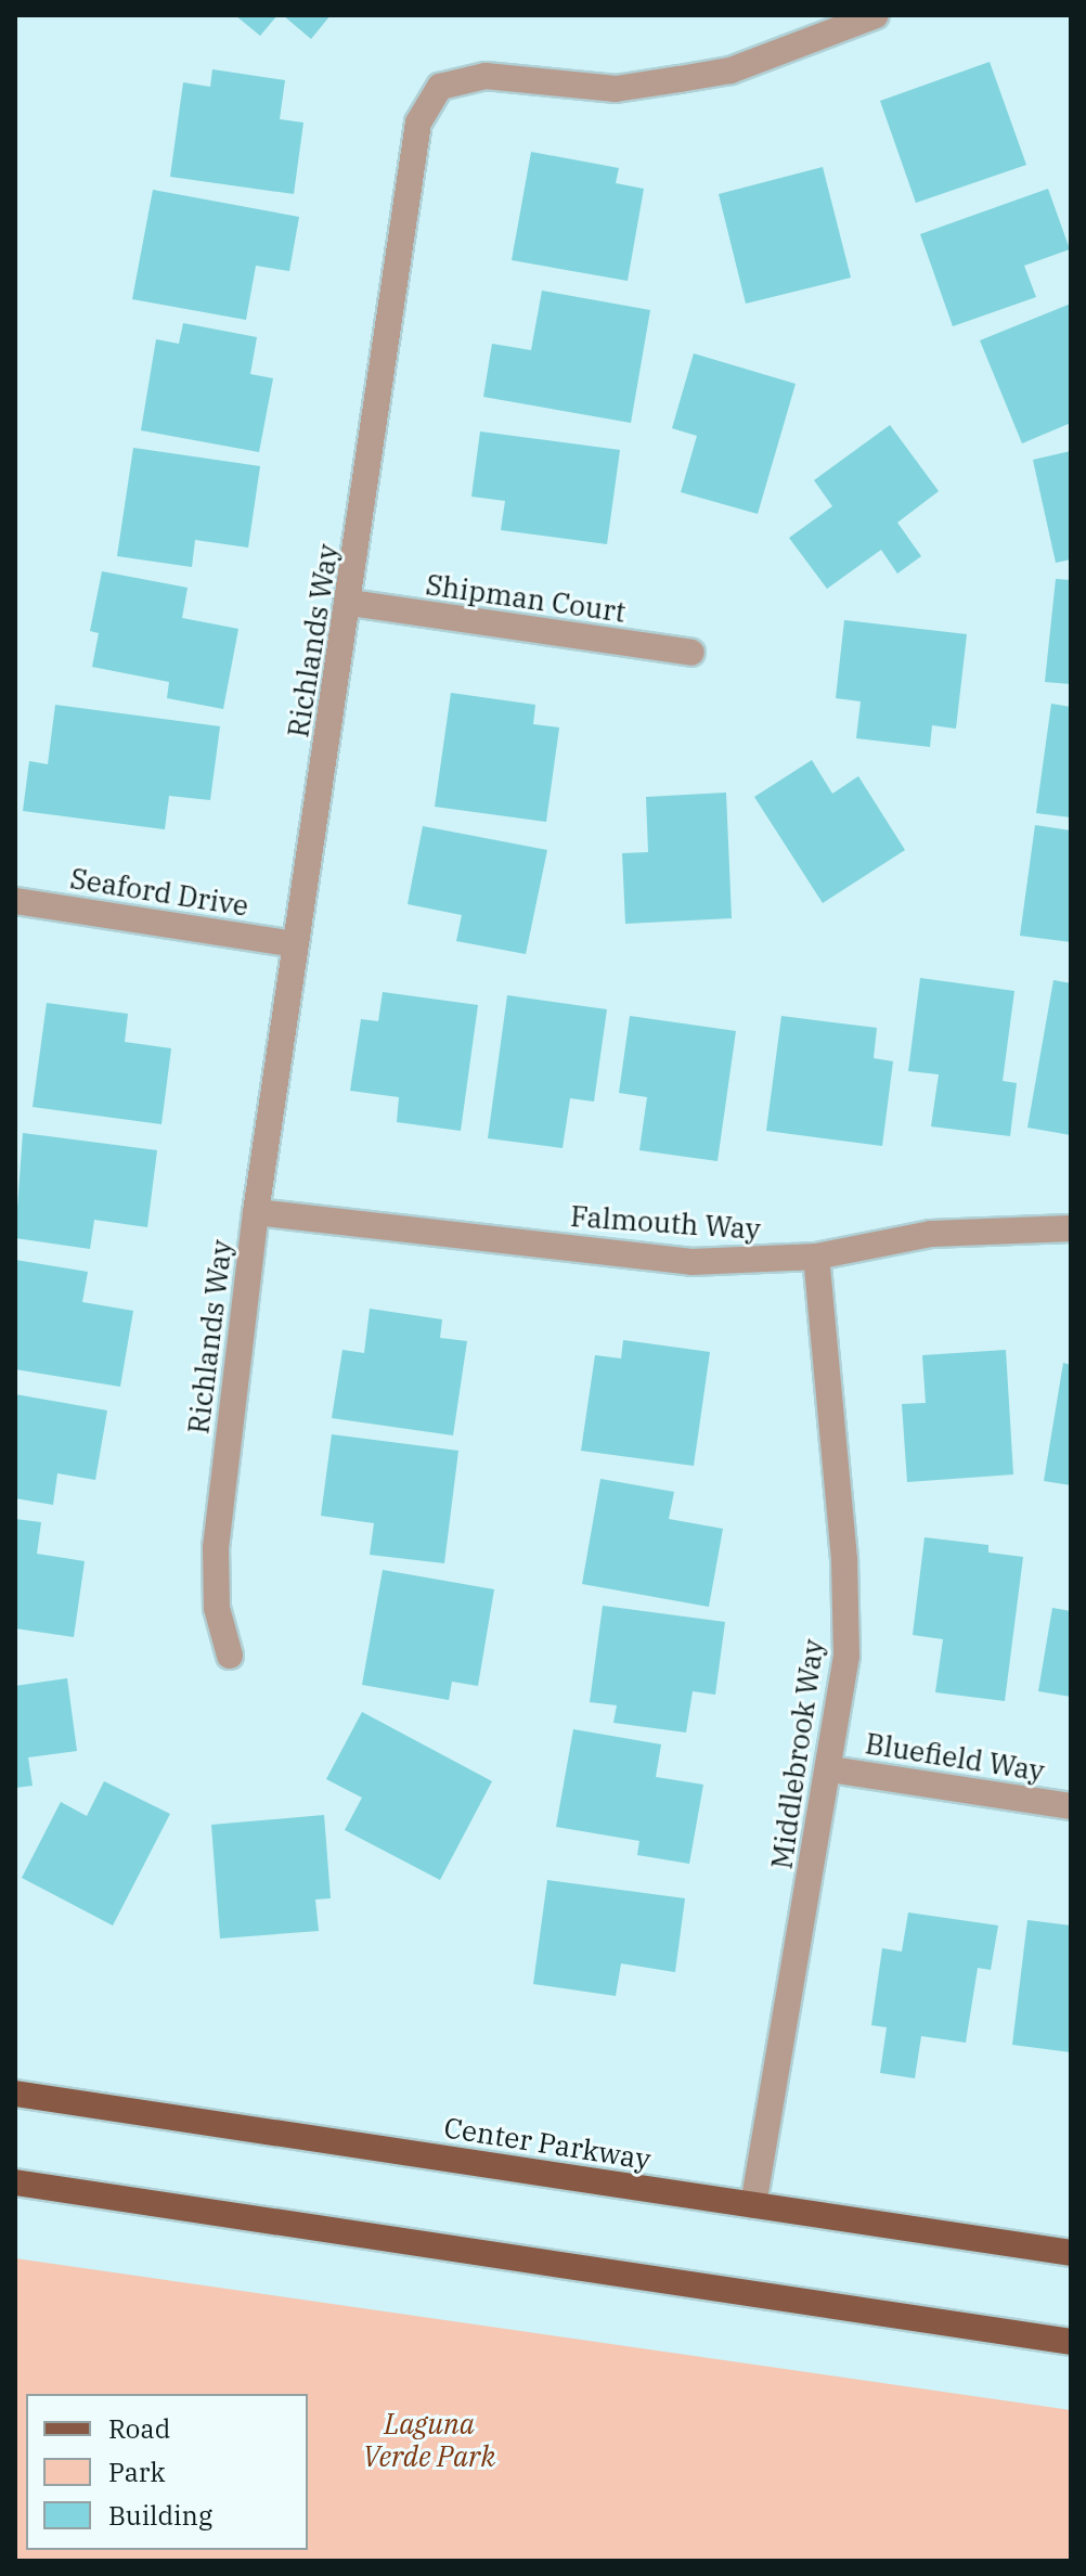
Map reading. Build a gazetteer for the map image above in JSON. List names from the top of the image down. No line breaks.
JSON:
{"streets":{"main road":["Center Parkway"],"street":["Shipman Court","Richlands Way","Seaford Drive","Falmouth Way","Middlebrook Way","Bluefield Way"]},"crossings":[["Shipman Court","Richlands Way"],["Richlands Way","Seaford Drive"],["Richlands Way","Falmouth Way"],["Falmouth Way","Middlebrook Way"],["Middlebrook Way","Bluefield Way"],["Middlebrook Way","Center Parkway"]],"parks":["Laguna Verde Park"],"legend":["Road","Park","Building"]}
